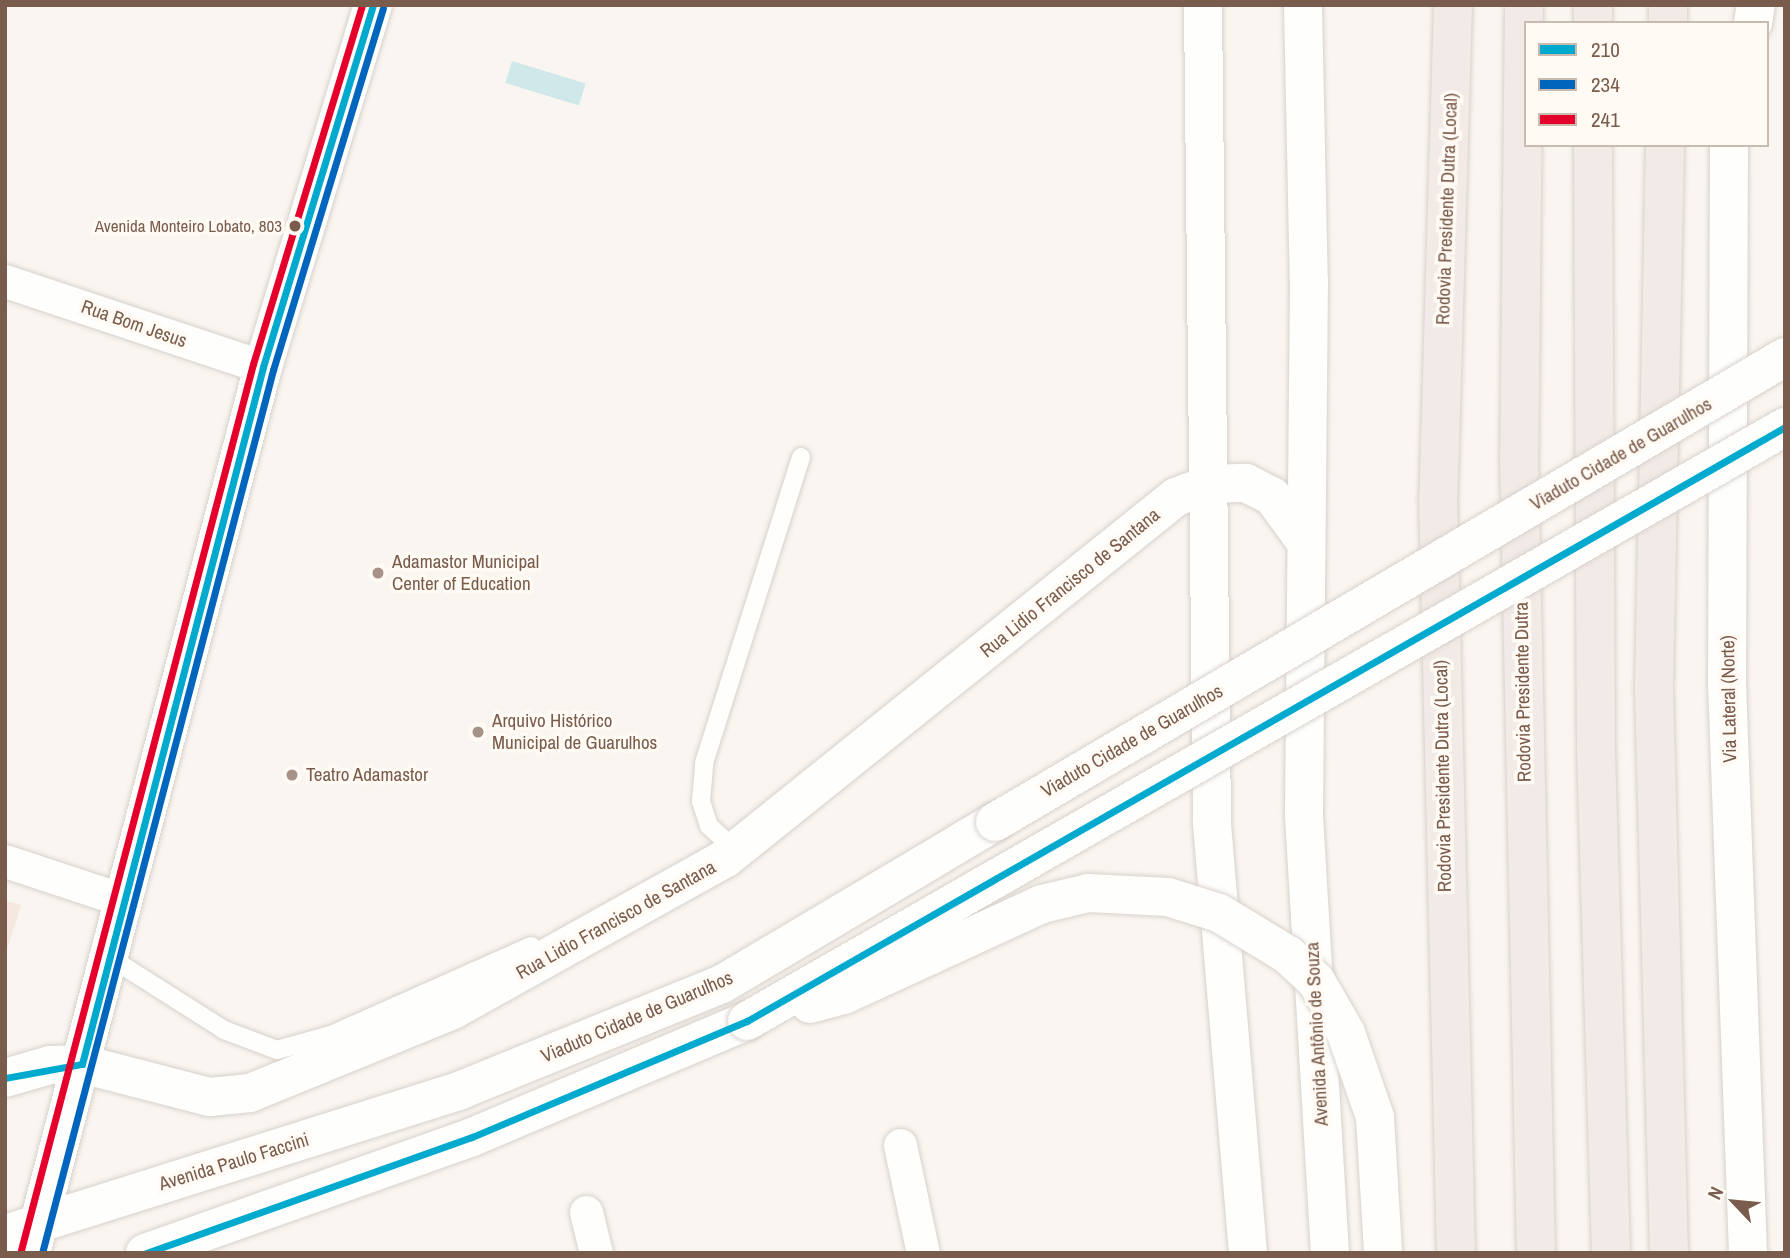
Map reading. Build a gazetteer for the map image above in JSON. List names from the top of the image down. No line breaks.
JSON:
{"streets":{"highway":["Rodovia Presidente Dutra (Local)","Rodovia Presidente Dutra"],"main road":["Viaduto Cidade de Guarulhos","Rua Lidio Francisco de Santana","Via Lateral (Norte)","Avenida Antônio de Souza","Avenida Paulo Faccini"],"street":["Rua Bom Jesus"]},"crossings":[["Viaduto Cidade de Guarulhos","Avenida Paulo Faccini"],["Rua Lidio Francisco de Santana","Avenida Antônio de Souza"]],"places":["Avenida Monteiro Lobato, 803","Adamastor Municipal Center of Education","Arquivo Histórico Municipal de Guarulhos","Teatro Adamastor"],"lines":["transit line 210","transit line 241","transit line 234"],"legend":["210","234","241"],"north":"top left"}
